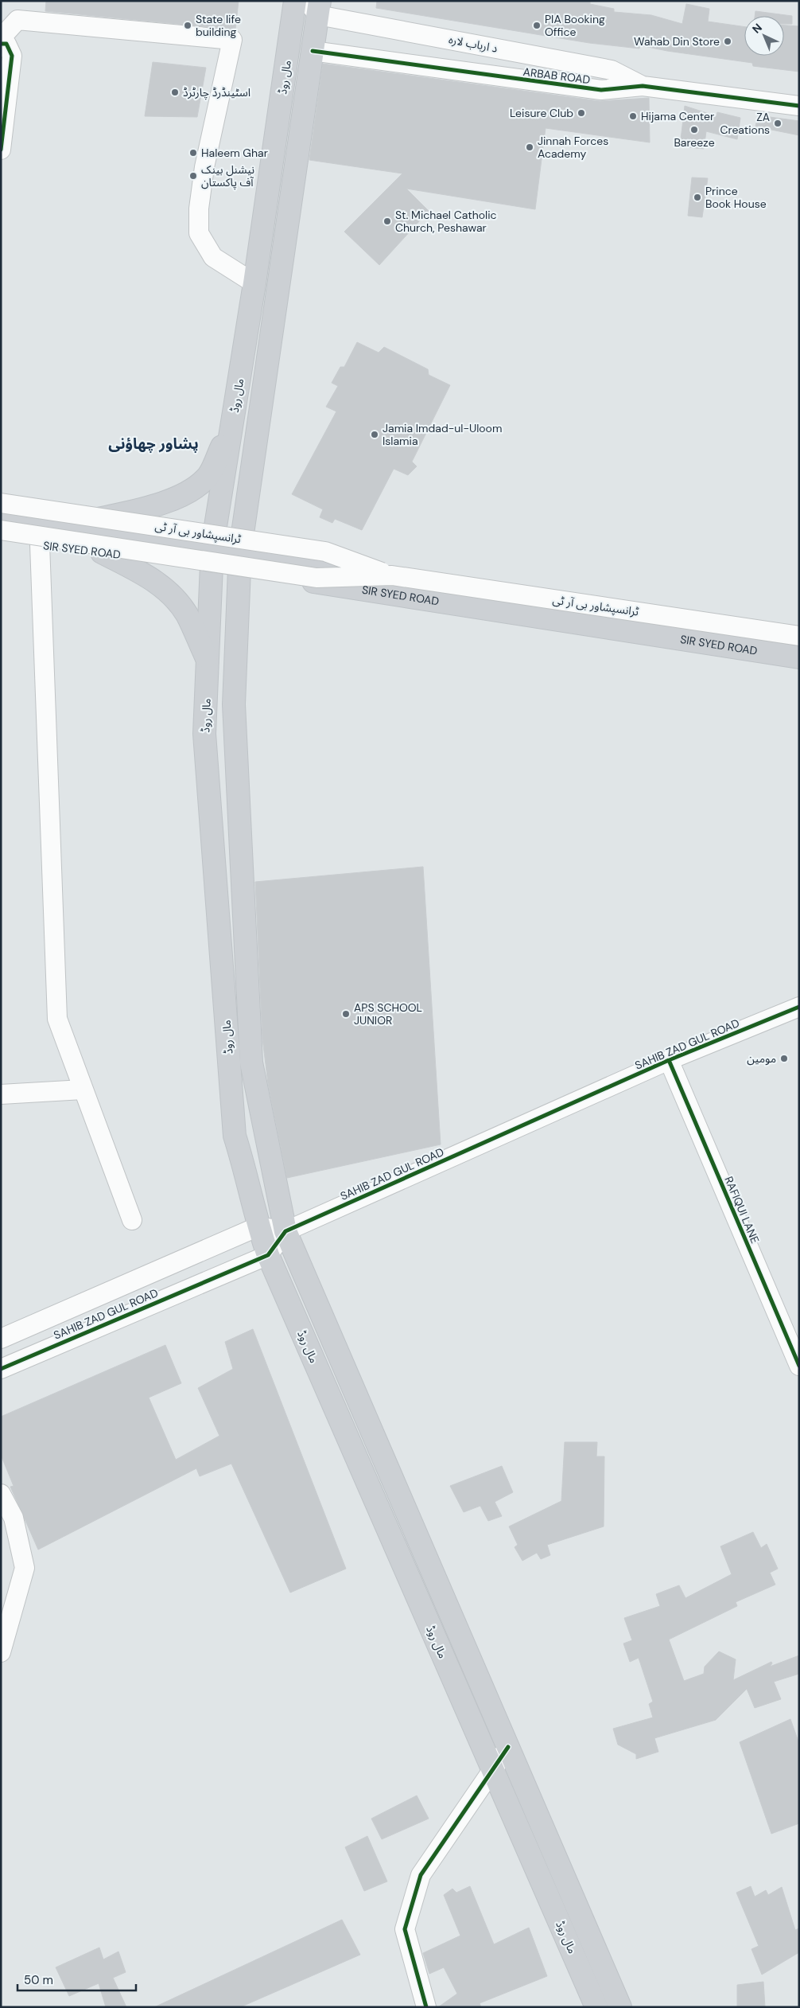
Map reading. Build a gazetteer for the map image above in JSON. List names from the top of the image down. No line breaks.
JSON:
{"streets":{"main road":["مال روڈ","SIR SYED ROAD"],"street":["د ارباب لاره","ARBAB ROAD","ٹرانسپشاور بی آر ٹی","SAHIB ZAD GUL ROAD","RAFIQUI LANE"]},"crossings":[["د ارباب لاره","ARBAB ROAD"],["د ارباب لاره","مال روڈ"],["ARBAB ROAD","مال روڈ"],["مال روڈ","SIR SYED ROAD"],["مال روڈ","SAHIB ZAD GUL ROAD"],["ٹرانسپشاور بی آر ٹی","SIR SYED ROAD"],["SAHIB ZAD GUL ROAD","RAFIQUI LANE"]],"districts":["پشاور چھاؤنی"],"places":["State life building","PIA Booking Office","Wahab Din Store","اسٹینڈرڈ چارٹرڈ","Leisure Club","Hijama Center","ZA Creations","Bareeze","Jinnah Forces Academy","Haleem Ghar","نیشنل بینک آف پاکستان","Prince Book House","St. Michael Catholic Church, Peshawar","Jamia Imdad-ul-Uloom Islamia","APS SCHOOL JUNIOR","مومین"],"scale_bar":"50 m","north":"top left"}
